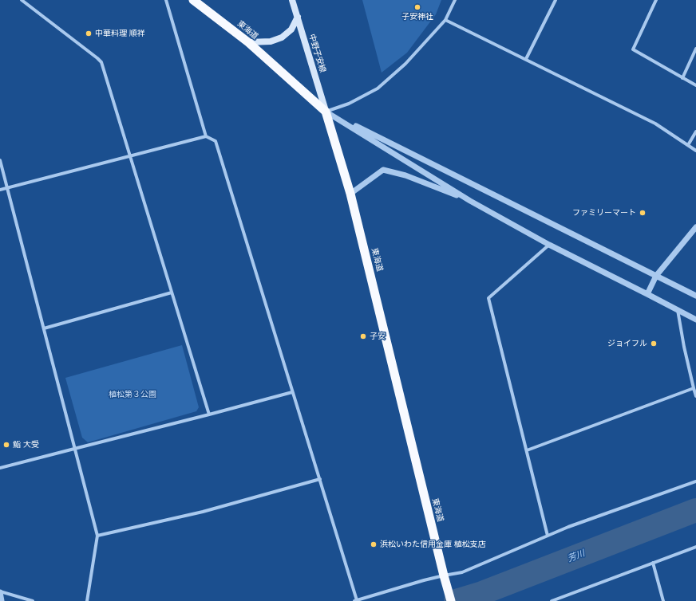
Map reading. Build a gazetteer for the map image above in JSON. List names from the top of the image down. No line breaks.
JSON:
{"streets":{"highway":["東海道"],"main road":["中野子安線"]},"crossings":[["東海道","中野子安線"]],"water":["芳川"],"parks":["植松第３公園"],"places":["子安神社","中華料理 順祥","ファミリーマート","子安","ジョイフル","鮨 大受","浜松いわた信用金庫 植松支店"]}
